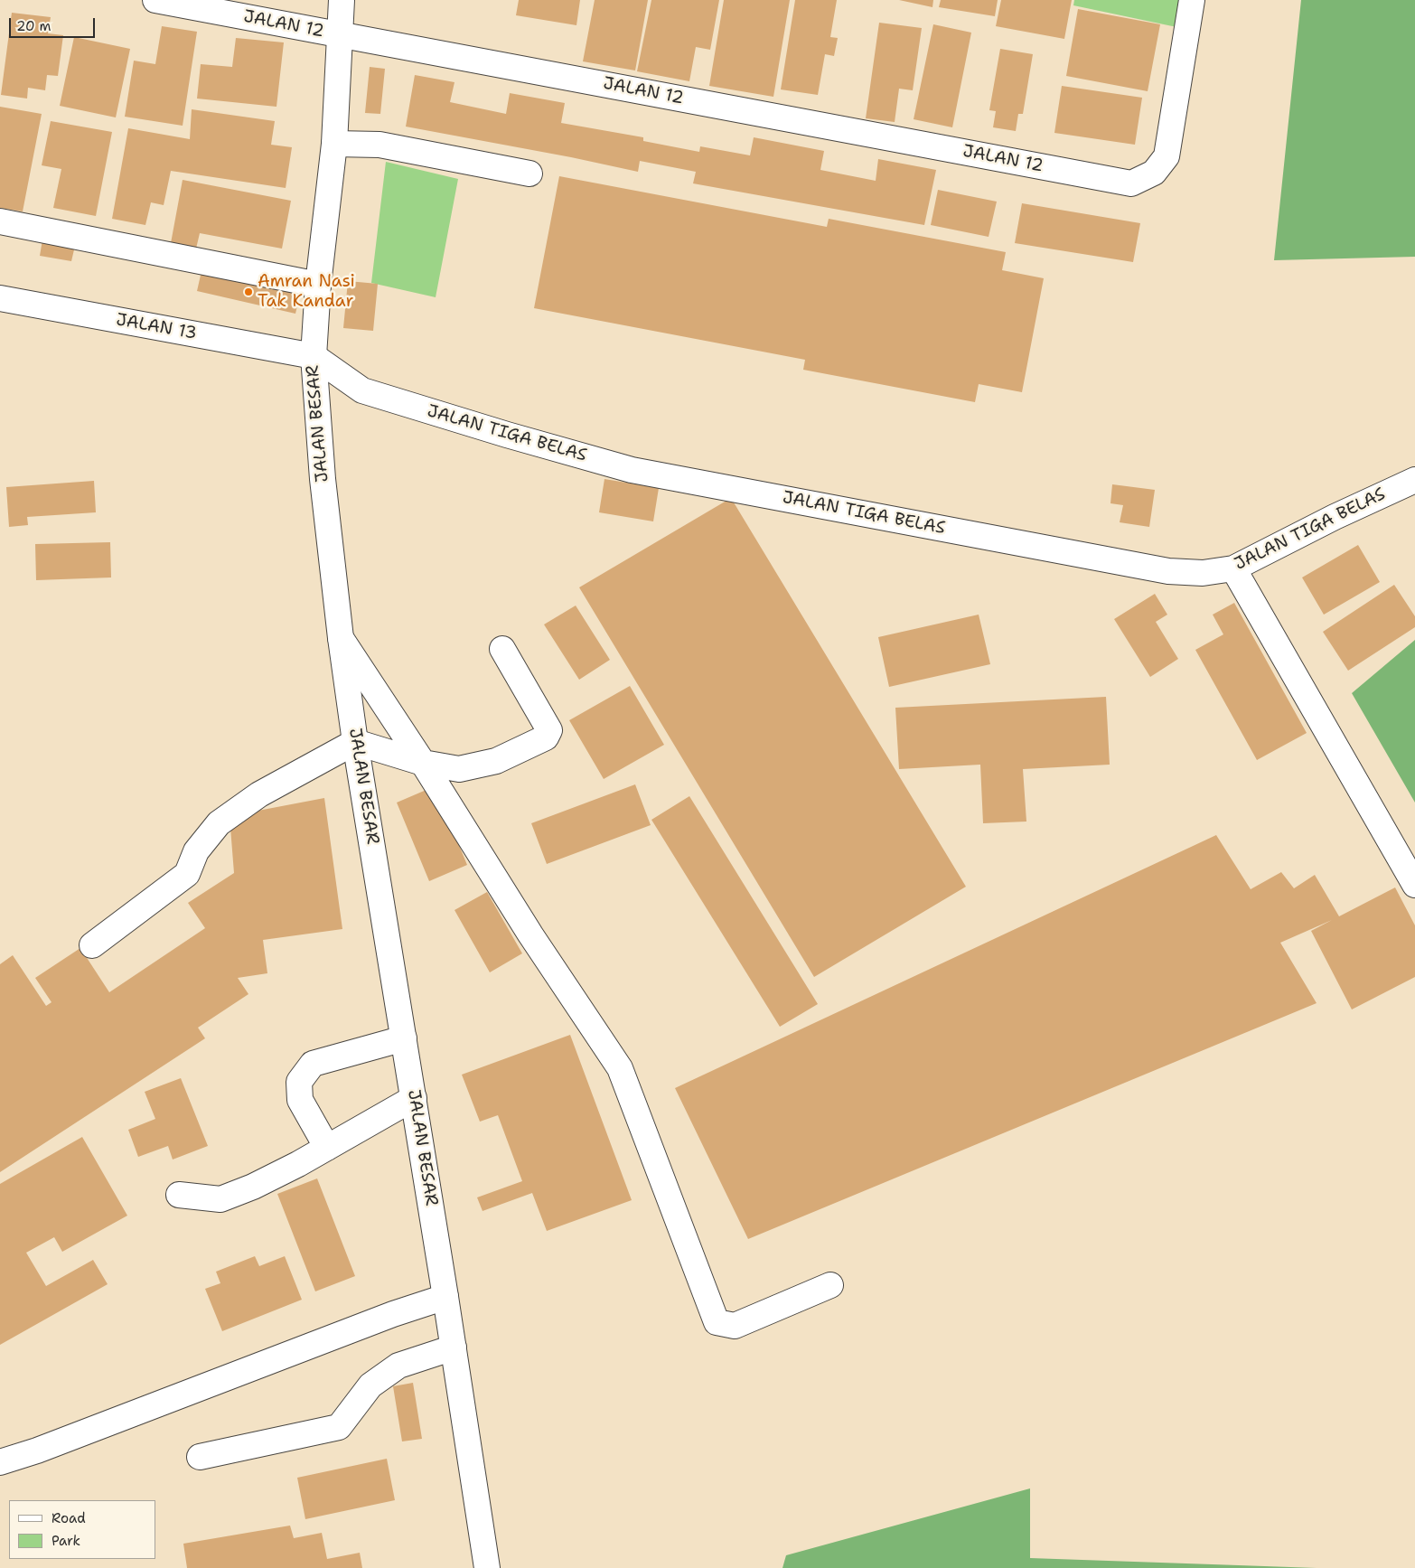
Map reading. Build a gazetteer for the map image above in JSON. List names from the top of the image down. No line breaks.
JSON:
{"streets":{"street":["JALAN 12","JALAN 13","JALAN BESAR","JALAN TIGA BELAS"]},"crossings":[["JALAN 12","JALAN BESAR"],["JALAN 13","JALAN BESAR"],["JALAN 13","JALAN TIGA BELAS"],["JALAN BESAR","JALAN TIGA BELAS"]],"places":["Amran Nasi Tak Kandar"],"legend":["Road","Park"],"scale_bar":"20 m"}
